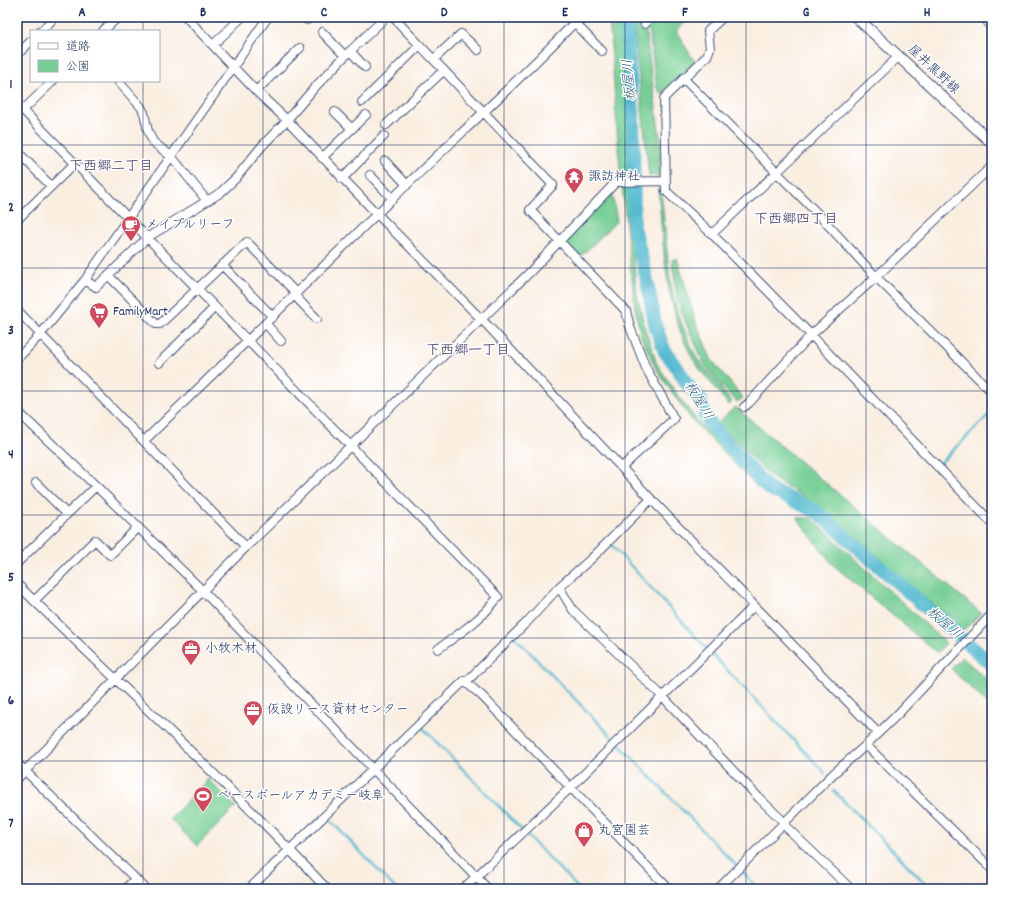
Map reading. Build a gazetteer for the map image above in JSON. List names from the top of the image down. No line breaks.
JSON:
{"streets":{"main road":["屋井黒野線"]},"districts":["下西郷二丁目","下西郷四丁目","下西郷一丁目"],"water":["板屋川"],"places":{"temple":["諏訪神社"],"cafe":["メイプルリーフ"],"supermarket":["FamilyMart"],"office":["小牧木材","仮設リース資材センター"],"sports":["ベースボールアカデミー岐阜"],"shop":["丸宮園芸"]},"legend":["道路","公園"],"grid":{"columns":["A","B","C","D","E","F","G","H"],"rows":["1","2","3","4","5","6","7"]}}
